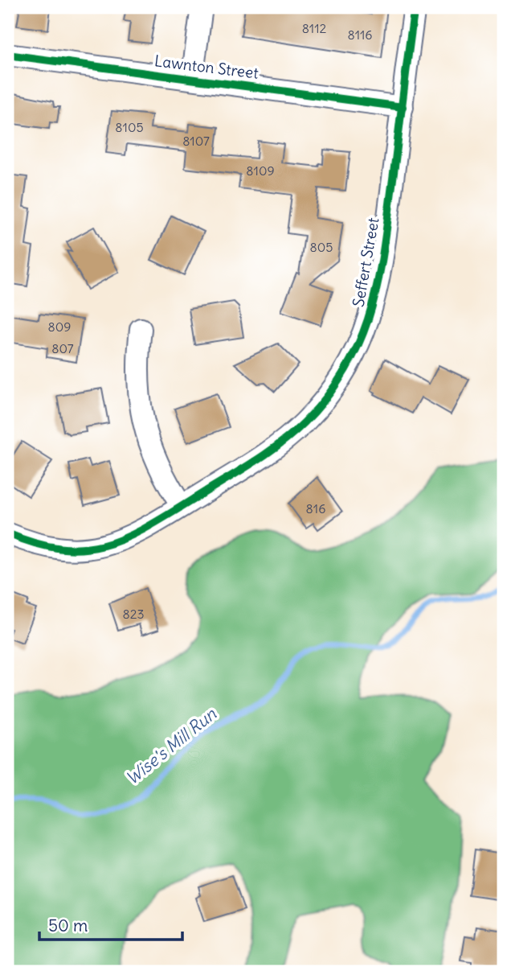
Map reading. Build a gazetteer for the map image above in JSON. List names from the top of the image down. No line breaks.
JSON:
{"streets":{"street":["Lawnton Street","Seffert Street"]},"crossings":[["Lawnton Street","Seffert Street"]],"water":["Wise's Mill Run"],"house_numbers":["8112","8116","8105","8107","8109","805","809","807","816","823"],"scale_bar":"50 m"}
